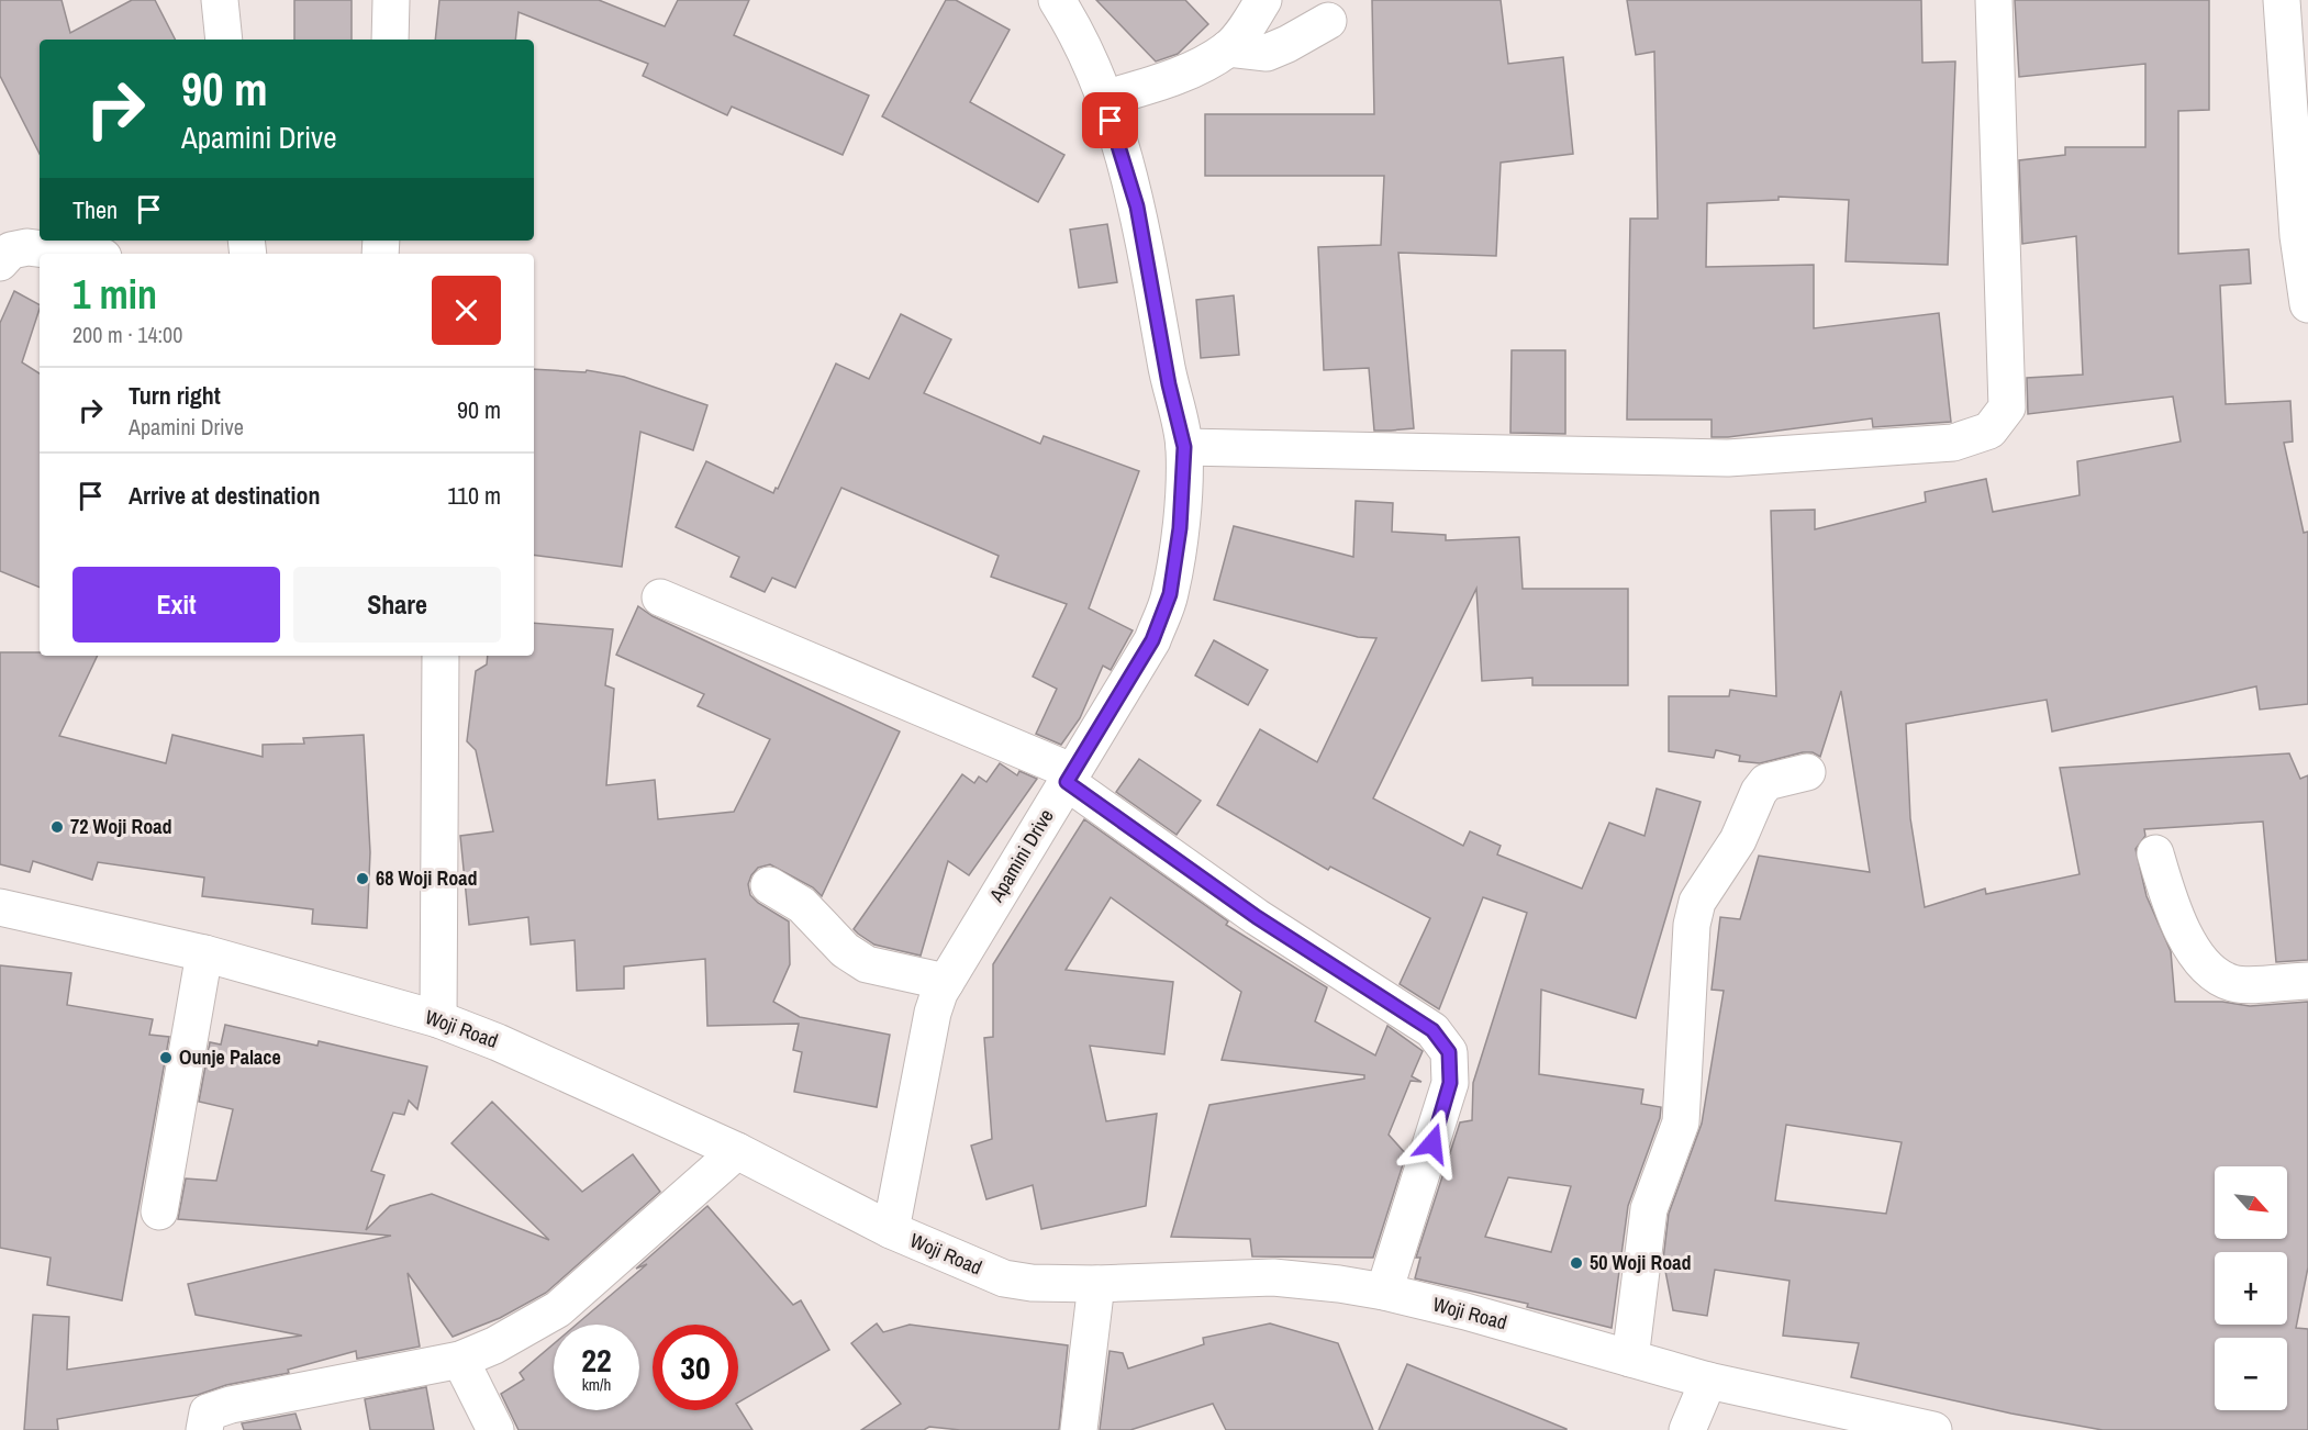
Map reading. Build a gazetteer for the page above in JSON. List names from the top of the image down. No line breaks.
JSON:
{"streets":{"street":["Apamini Drive","Woji Road"]},"crossings":[["Apamini Drive","Woji Road"]],"places":["72 Woji Road","68 Woji Road","Ounje Palace","50 Woji Road"],"north":"bottom right","page":{"turn":["90 m","Apamini Drive"],"then":"Then","heading":["1 min","200 m · 14:00"],"list":[{"name":"Turn right","note":"Apamini Drive","value":"90 m"},{"name":"Arrive at destination","value":"110 m"}],"buttons":["Exit","Share"],"map_buttons":["+","−"],"speed":"22 km/h","limit":"30"}}
